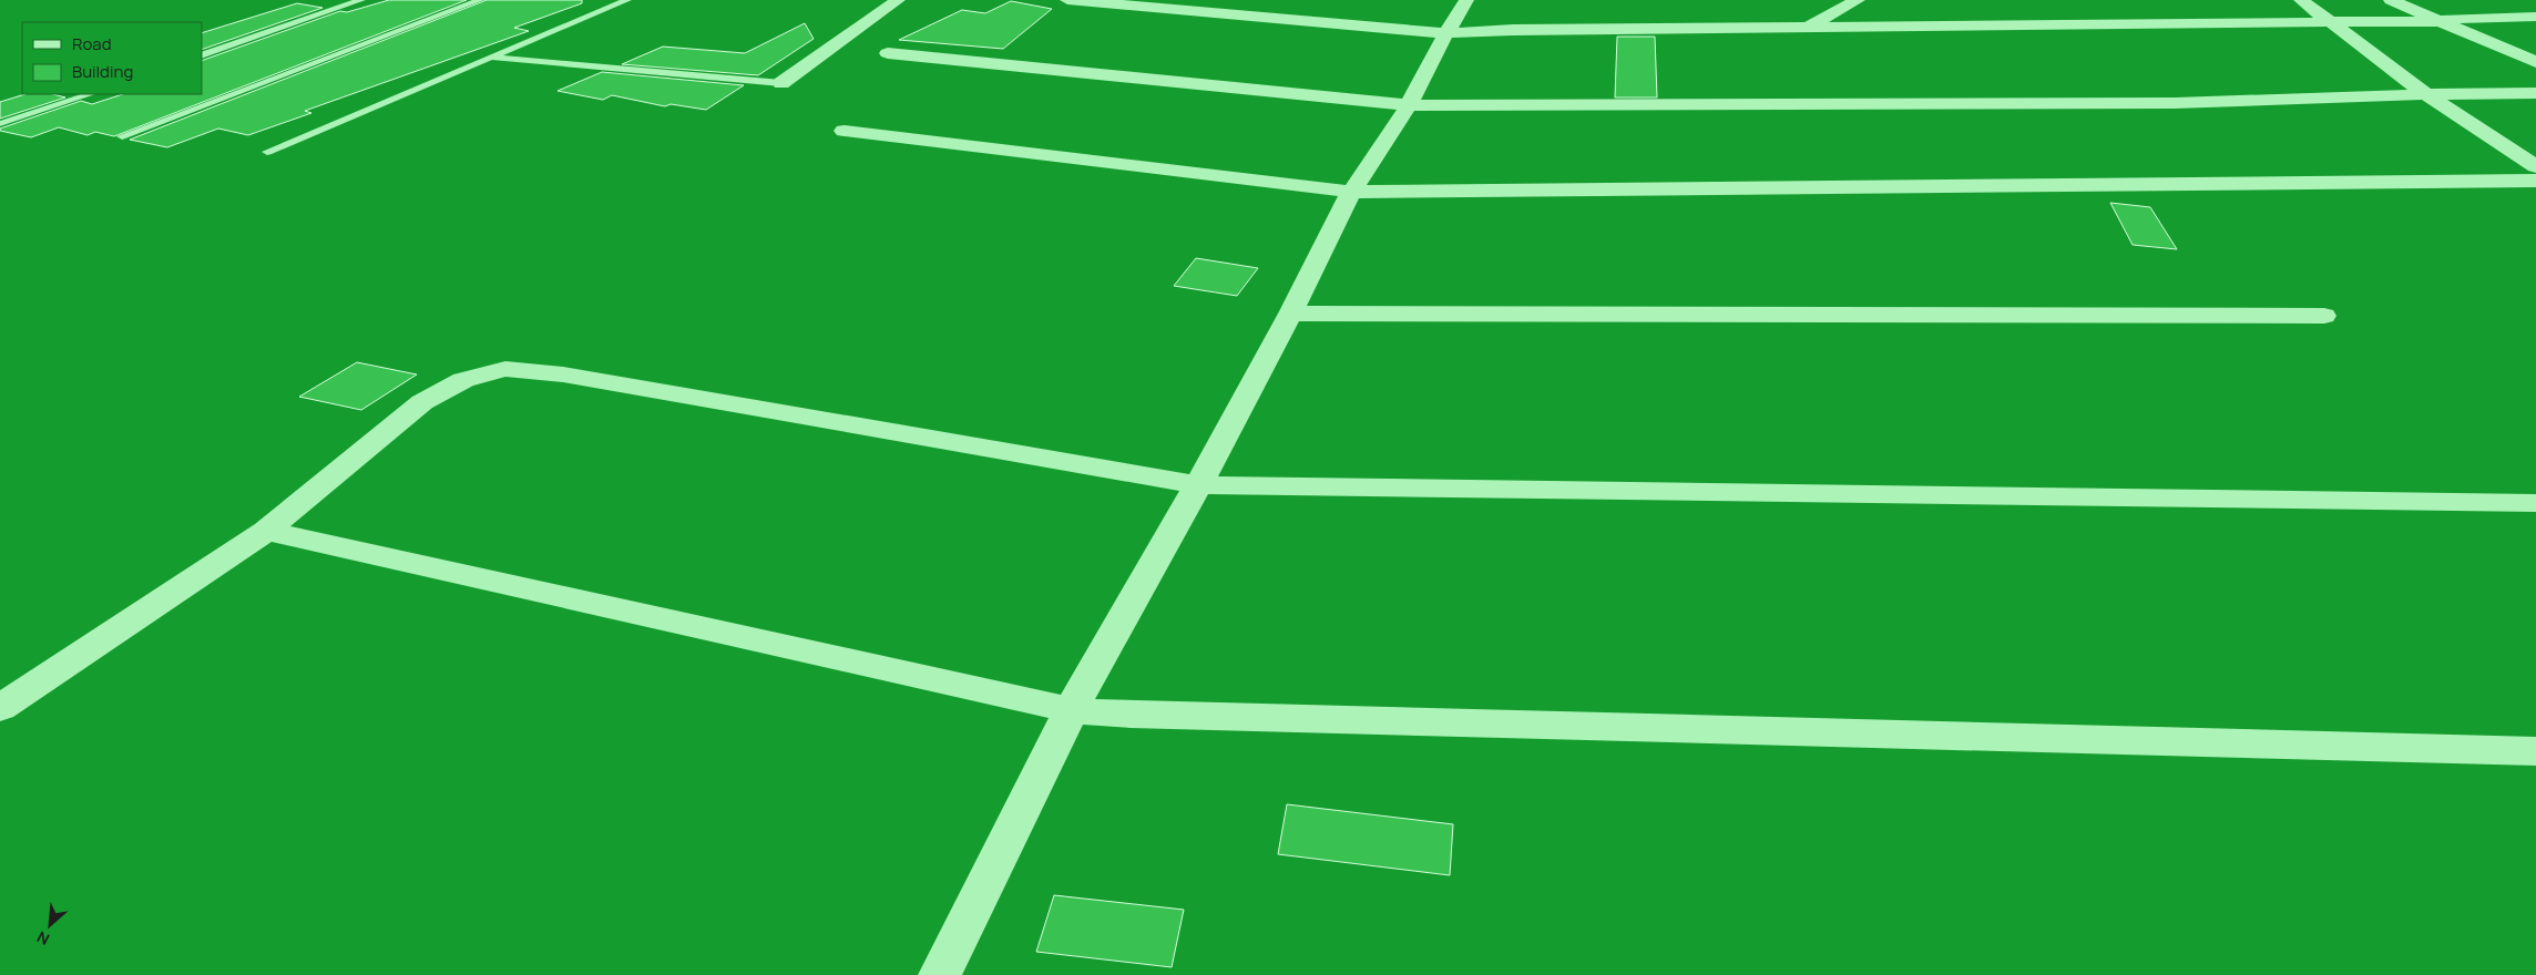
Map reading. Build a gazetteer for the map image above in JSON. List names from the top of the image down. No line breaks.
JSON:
{"legend":["Road","Building"],"north":"bottom left"}
